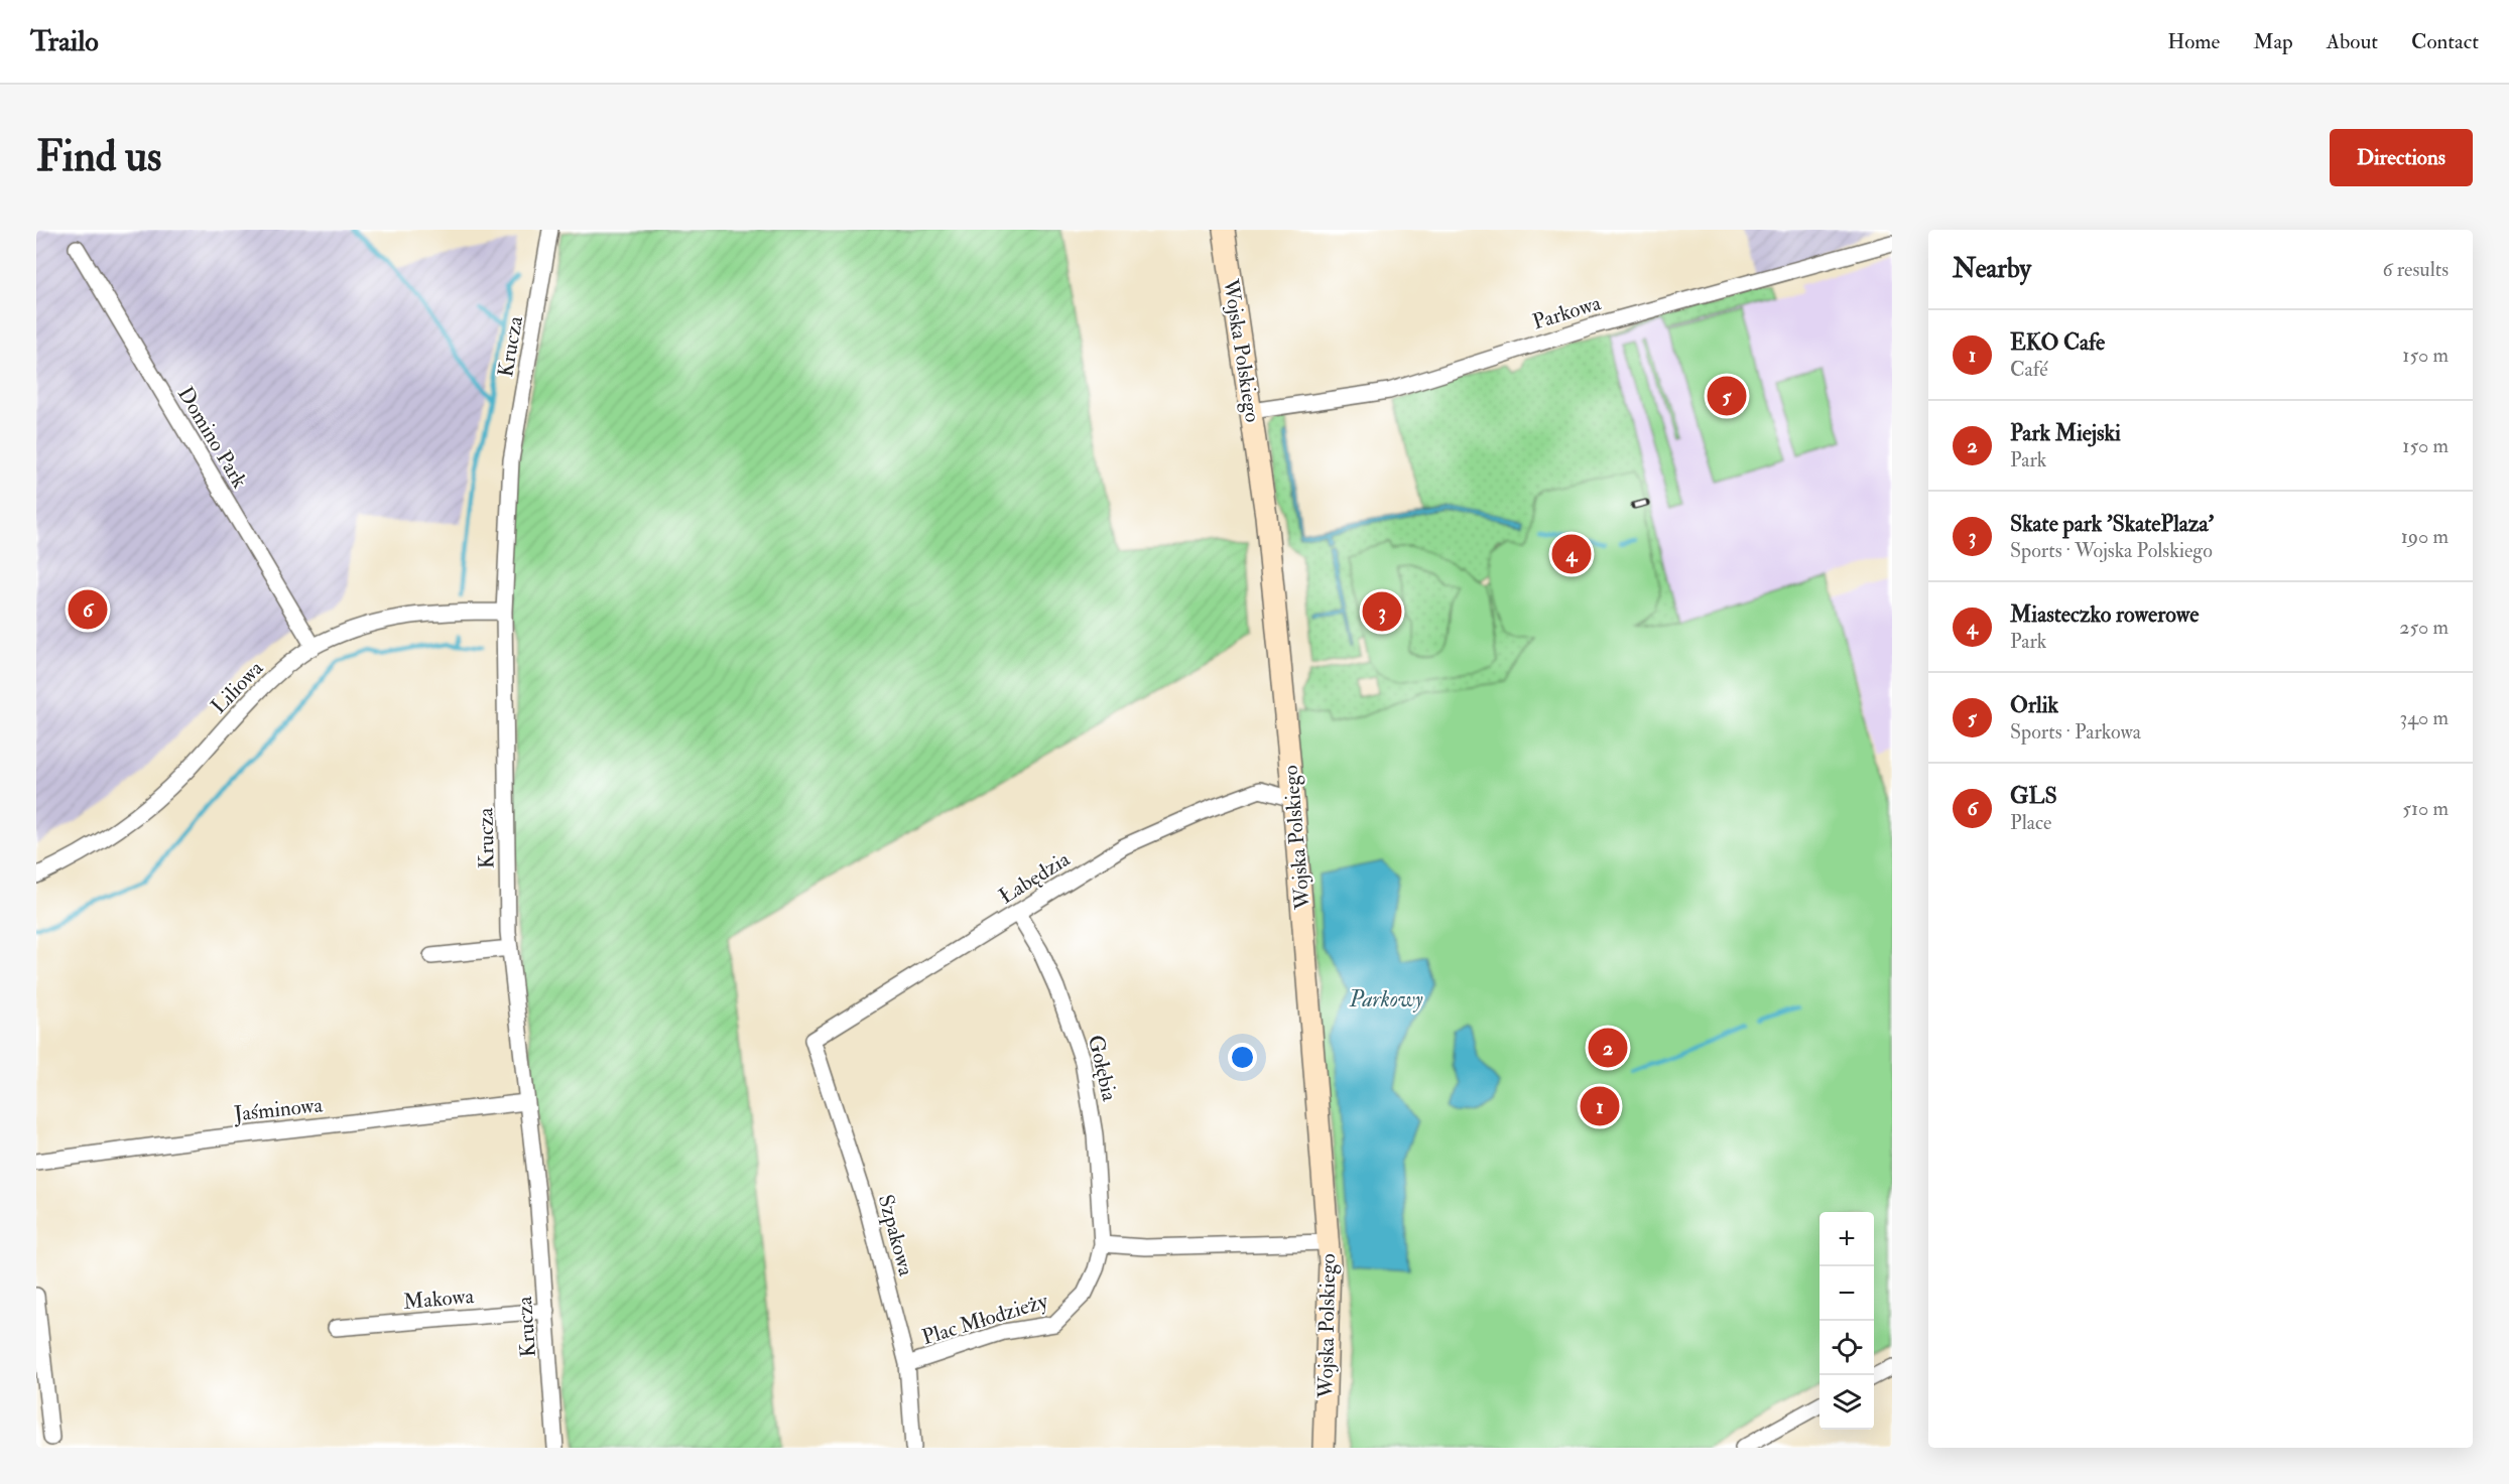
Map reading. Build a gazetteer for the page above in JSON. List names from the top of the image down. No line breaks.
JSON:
{"streets":{"street":["Parkowa","Krucza","Wojska Polskiego","Domino Park","Liliowa","Łabędzia","Gołębia","Jaśminowa","Szpakowa","Makowa","Plac Młodzieży"]},"crossings":[["Parkowa","Wojska Polskiego"],["Krucza","Liliowa"],["Krucza","Jaśminowa"],["Krucza","Makowa"],["Wojska Polskiego","Łabędzia"],["Domino Park","Liliowa"],["Łabędzia","Gołębia"],["Łabędzia","Szpakowa"],["Gołębia","Plac Młodzieży"],["Szpakowa","Plac Młodzieży"]],"water":["Parkowy"],"page":{"header":"Trailo","nav":["Home","Map","About","Contact"],"buttons":"Directions","title":"Find us","heading":["Nearby","6 results"],"list":[{"mark":"1","name":"EKO Cafe","note":"Café","value":"150 m"},{"mark":"2","name":"Park Miejski","note":"Park","value":"150 m"},{"mark":"3","name":"Skate park 'SkatePlaza'","note":"Sports · Wojska Polskiego","value":"190 m"},{"mark":"4","name":"Miasteczko rowerowe","note":"Park","value":"250 m"},{"mark":"5","name":"Orlik","note":"Sports · Parkowa","value":"340 m"},{"mark":"6","name":"GLS","note":"Place","value":"510 m"}],"pins":["5","4","6","3","2","1"],"map_buttons":["+","−"]}}
